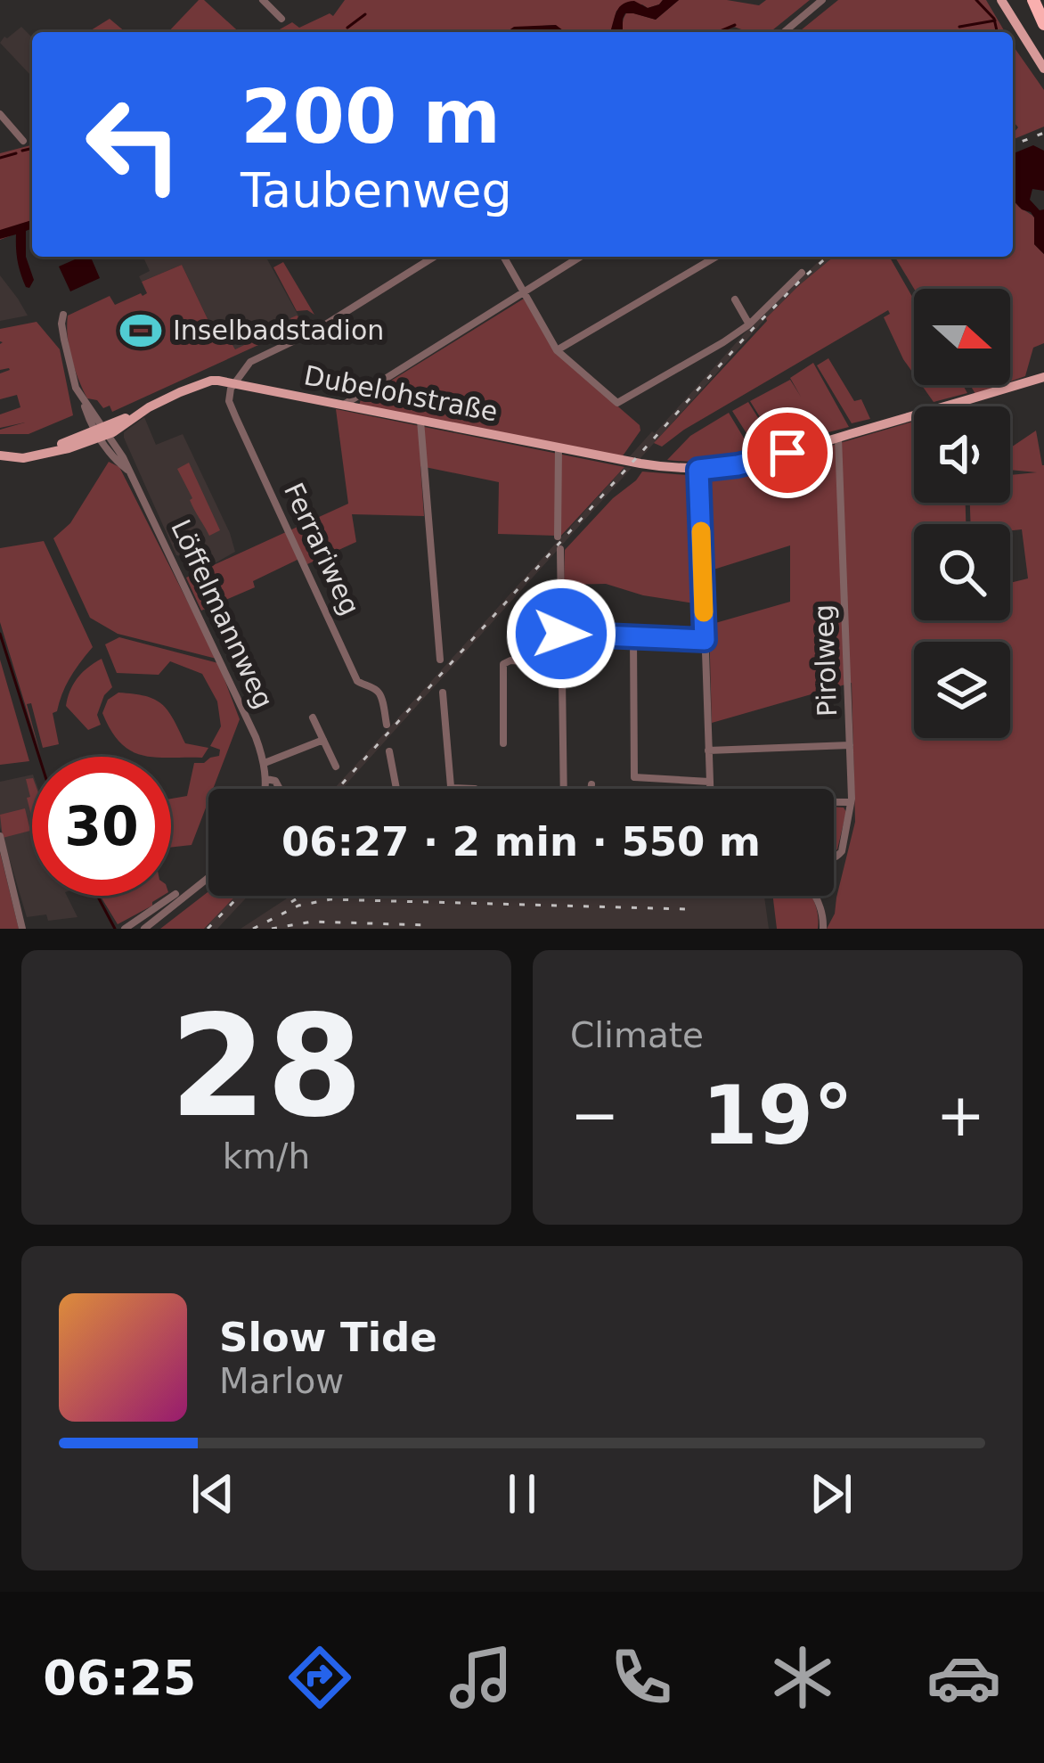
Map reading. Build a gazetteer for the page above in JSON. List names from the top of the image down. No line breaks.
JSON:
{"streets":{"main road":["Dubelohstraße"],"street":["Ferrariweg","Löffelmannweg","Pirolweg"]},"crossings":[["Dubelohstraße","Ferrariweg"],["Dubelohstraße","Pirolweg"]],"places":{"sports":["Inselbadstadion"]},"north":"right","page":{"turn":["200 m","Taubenweg"],"limit":"30","trip":"06:27 · 2 min · 550 m","tile":[["28","km/h"],"Climate"],"heat":["−","19°","+"],"song":["Slow Tide","Marlow"],"tabs":"06:25"}}
